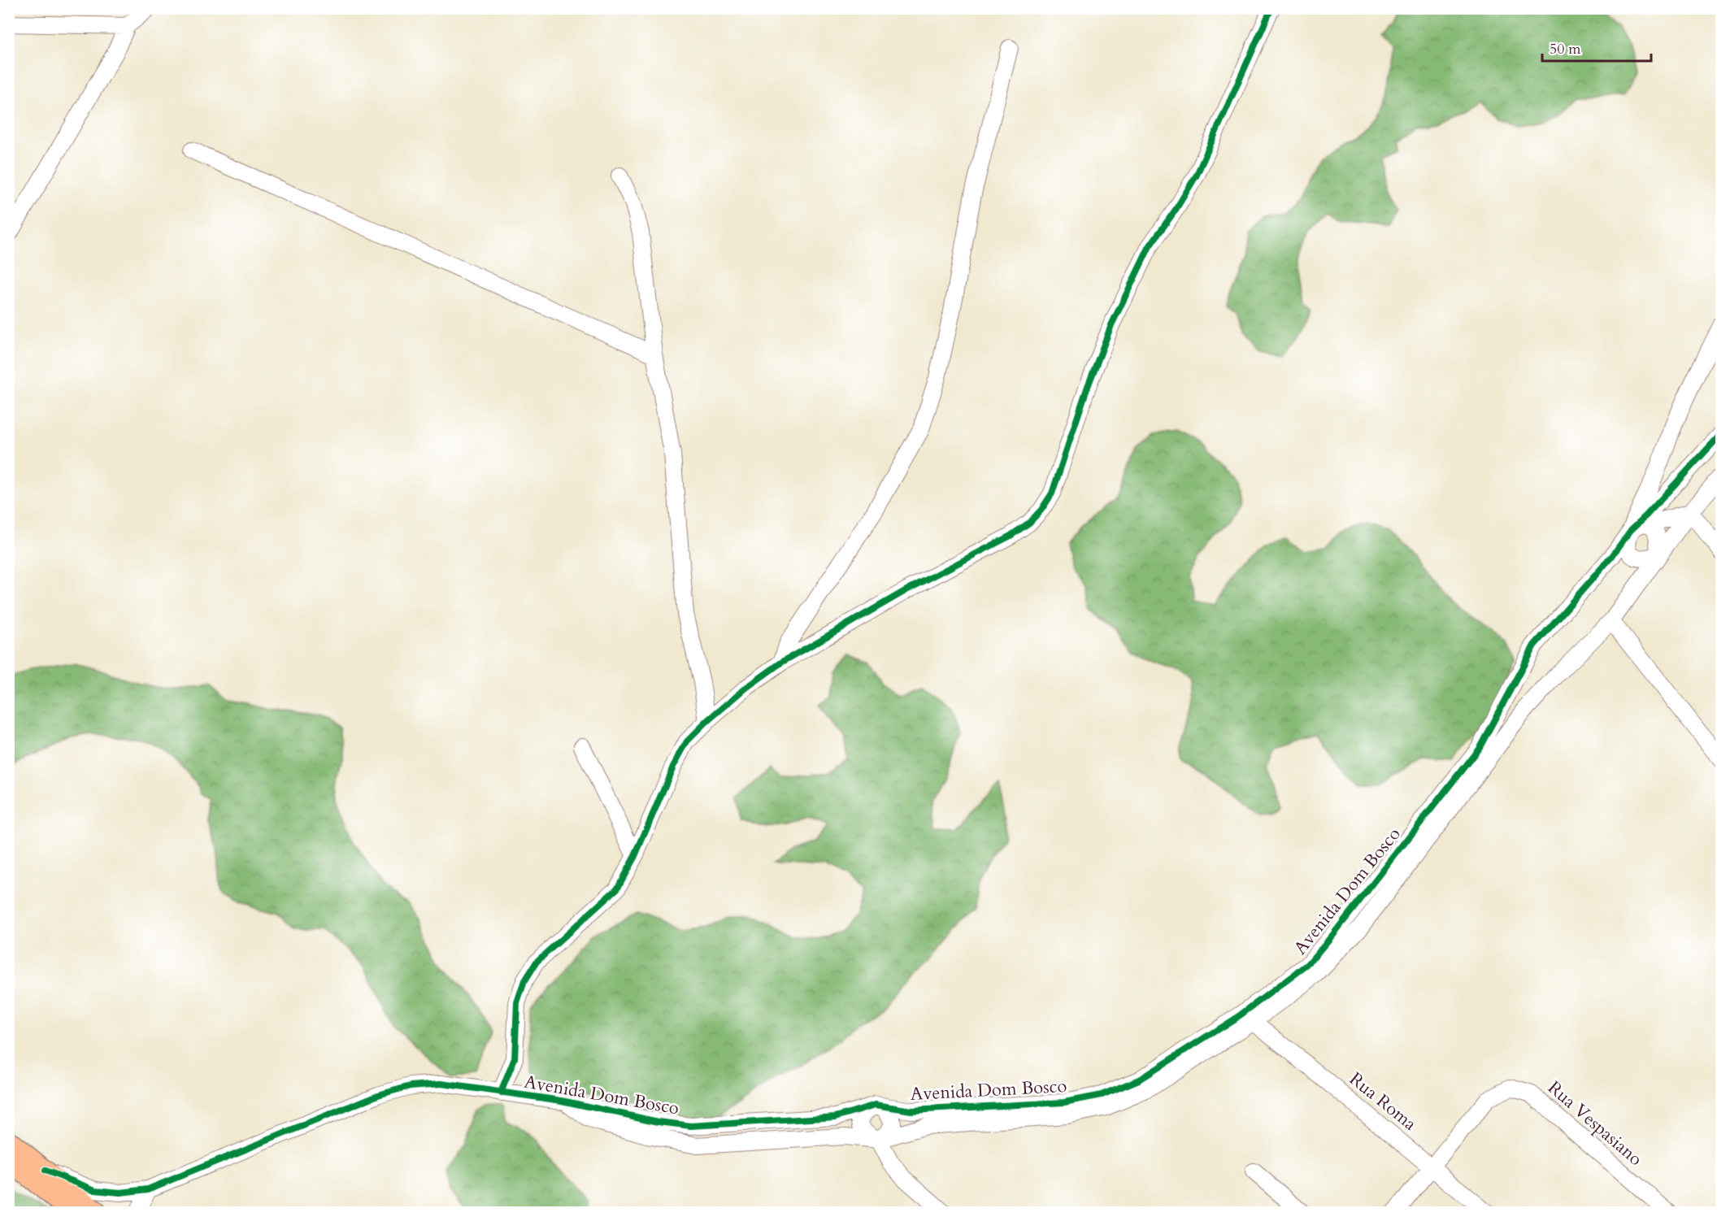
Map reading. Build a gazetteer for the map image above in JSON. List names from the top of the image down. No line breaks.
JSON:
{"streets":{"street":["Avenida Dom Bosco","Rua Roma","Rua Vespasiano"]},"crossings":[["Avenida Dom Bosco","Rua Roma"],["Rua Roma","Rua Vespasiano"]],"scale_bar":"50 m"}
